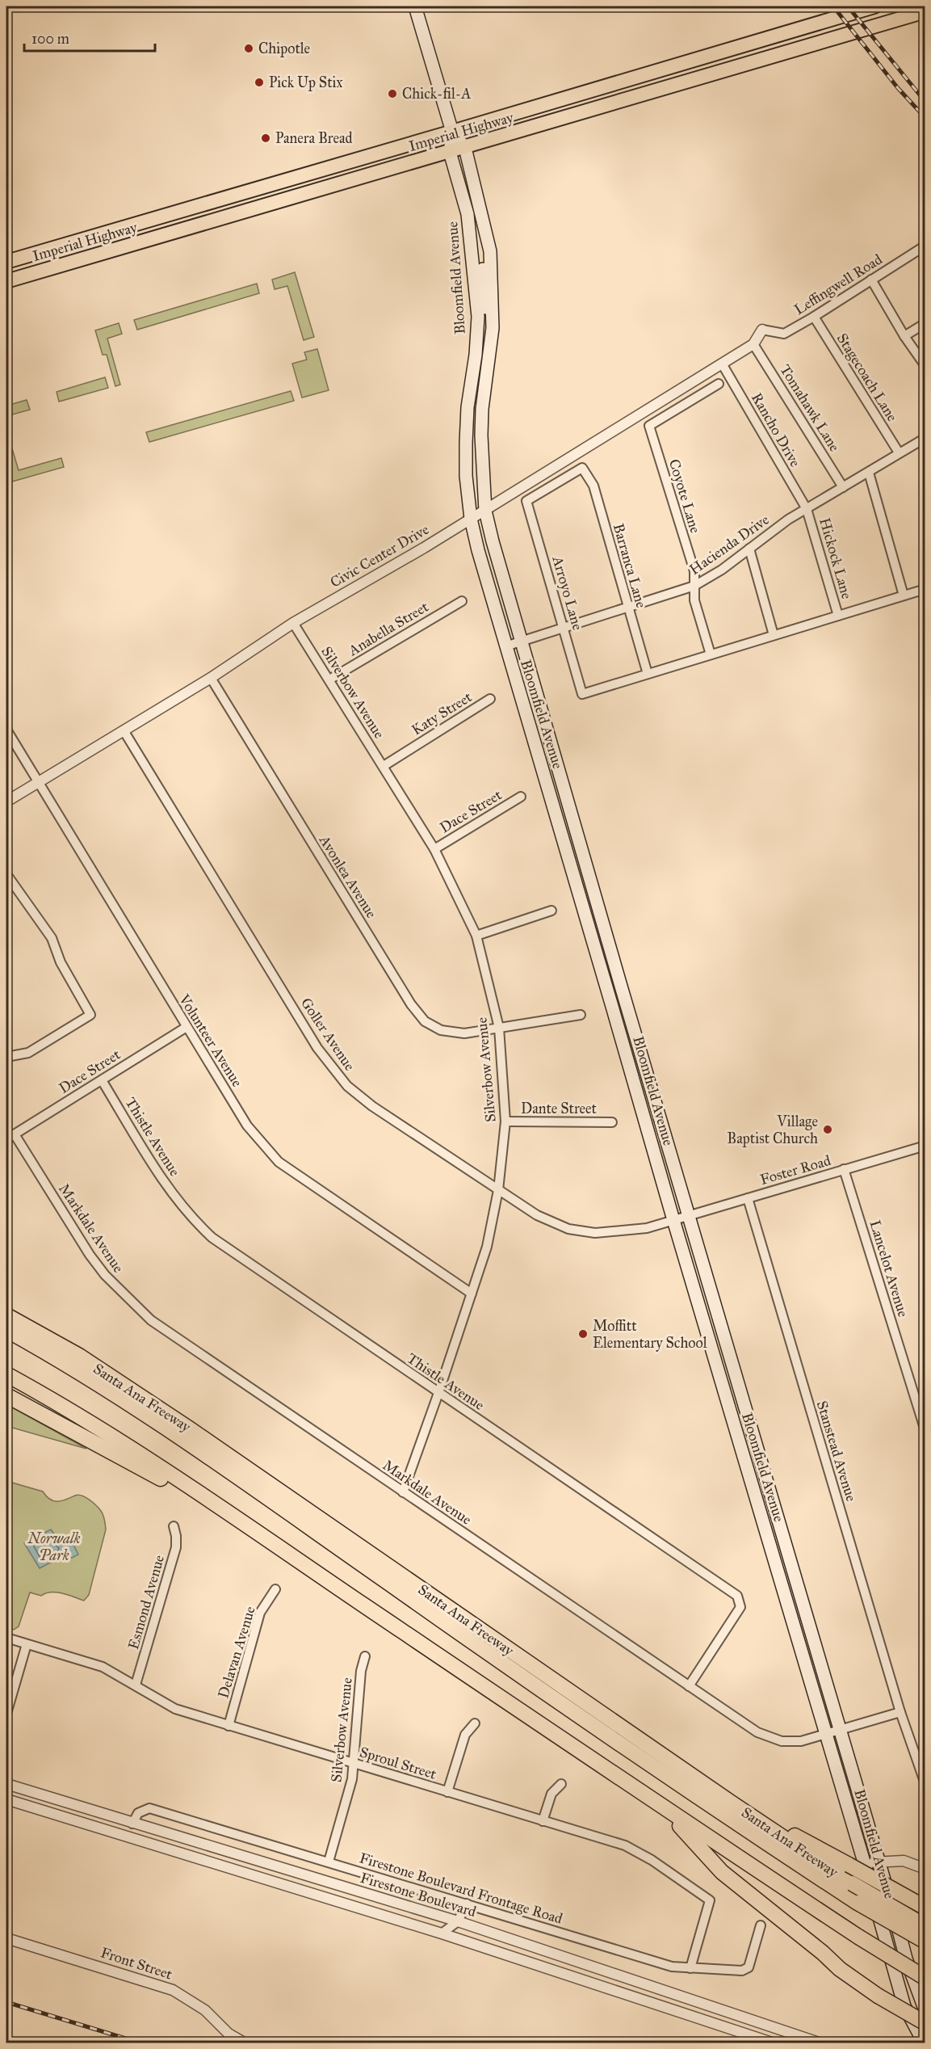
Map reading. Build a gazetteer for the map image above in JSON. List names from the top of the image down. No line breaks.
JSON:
{"streets":{"highway":["Santa Ana Freeway"],"main road":["Imperial Highway","Bloomfield Avenue"],"street":["Leffingwell Road","Stagecoach Lane","Tomahawk Lane","Rancho Drive","Coyote Lane","Hacienda Drive","Civic Center Drive","Hickock Lane","Barranca Lane","Arroyo Lane","Anabella Street","Silverbow Avenue","Katy Street","Dace Street","Avonlea Avenue","Goller Avenue","Volunteer Avenue","Dante Street","Thistle Avenue","Foster Road","Markdale Avenue","Lancelot Avenue","Stanstead Avenue","Esmond Avenue","Delavan Avenue","Sproul Street","Firestone Boulevard Frontage Road","Firestone Boulevard","Front Street"]},"crossings":[["Imperial Highway","Bloomfield Avenue"],["Bloomfield Avenue","Hacienda Drive"],["Bloomfield Avenue","Civic Center Drive"],["Bloomfield Avenue","Goller Avenue"],["Bloomfield Avenue","Foster Road"],["Bloomfield Avenue","Markdale Avenue"],["Leffingwell Road","Stagecoach Lane"],["Leffingwell Road","Civic Center Drive"],["Stagecoach Lane","Hacienda Drive"],["Tomahawk Lane","Hacienda Drive"],["Tomahawk Lane","Civic Center Drive"],["Rancho Drive","Hacienda Drive"],["Rancho Drive","Civic Center Drive"],["Rancho Drive","Hickock Lane"],["Coyote Lane","Hacienda Drive"],["Hacienda Drive","Hickock Lane"],["Hacienda Drive","Barranca Lane"],["Hacienda Drive","Arroyo Lane"],["Civic Center Drive","Silverbow Avenue"],["Civic Center Drive","Avonlea Avenue"],["Civic Center Drive","Goller Avenue"],["Civic Center Drive","Volunteer Avenue"],["Barranca Lane","Arroyo Lane"],["Anabella Street","Silverbow Avenue"],["Silverbow Avenue","Katy Street"],["Silverbow Avenue","Dace Street"],["Silverbow Avenue","Avonlea Avenue"],["Silverbow Avenue","Goller Avenue"],["Silverbow Avenue","Volunteer Avenue"],["Silverbow Avenue","Dante Street"],["Silverbow Avenue","Thistle Avenue"],["Silverbow Avenue","Markdale Avenue"],["Silverbow Avenue","Sproul Street"],["Silverbow Avenue","Firestone Boulevard Frontage Road"],["Dace Street","Volunteer Avenue"],["Dace Street","Thistle Avenue"],["Dace Street","Markdale Avenue"],["Goller Avenue","Foster Road"],["Thistle Avenue","Markdale Avenue"],["Foster Road","Lancelot Avenue"],["Foster Road","Stanstead Avenue"],["Markdale Avenue","Stanstead Avenue"],["Esmond Avenue","Sproul Street"],["Delavan Avenue","Sproul Street"],["Sproul Street","Firestone Boulevard Frontage Road"],["Firestone Boulevard Frontage Road","Firestone Boulevard"]],"parks":["Norwalk Park"],"places":["Chipotle","Pick Up Stix","Chick-fil-A","Panera Bread","Village Baptist Church","Moffitt Elementary School"],"scale_bar":"100 m"}
